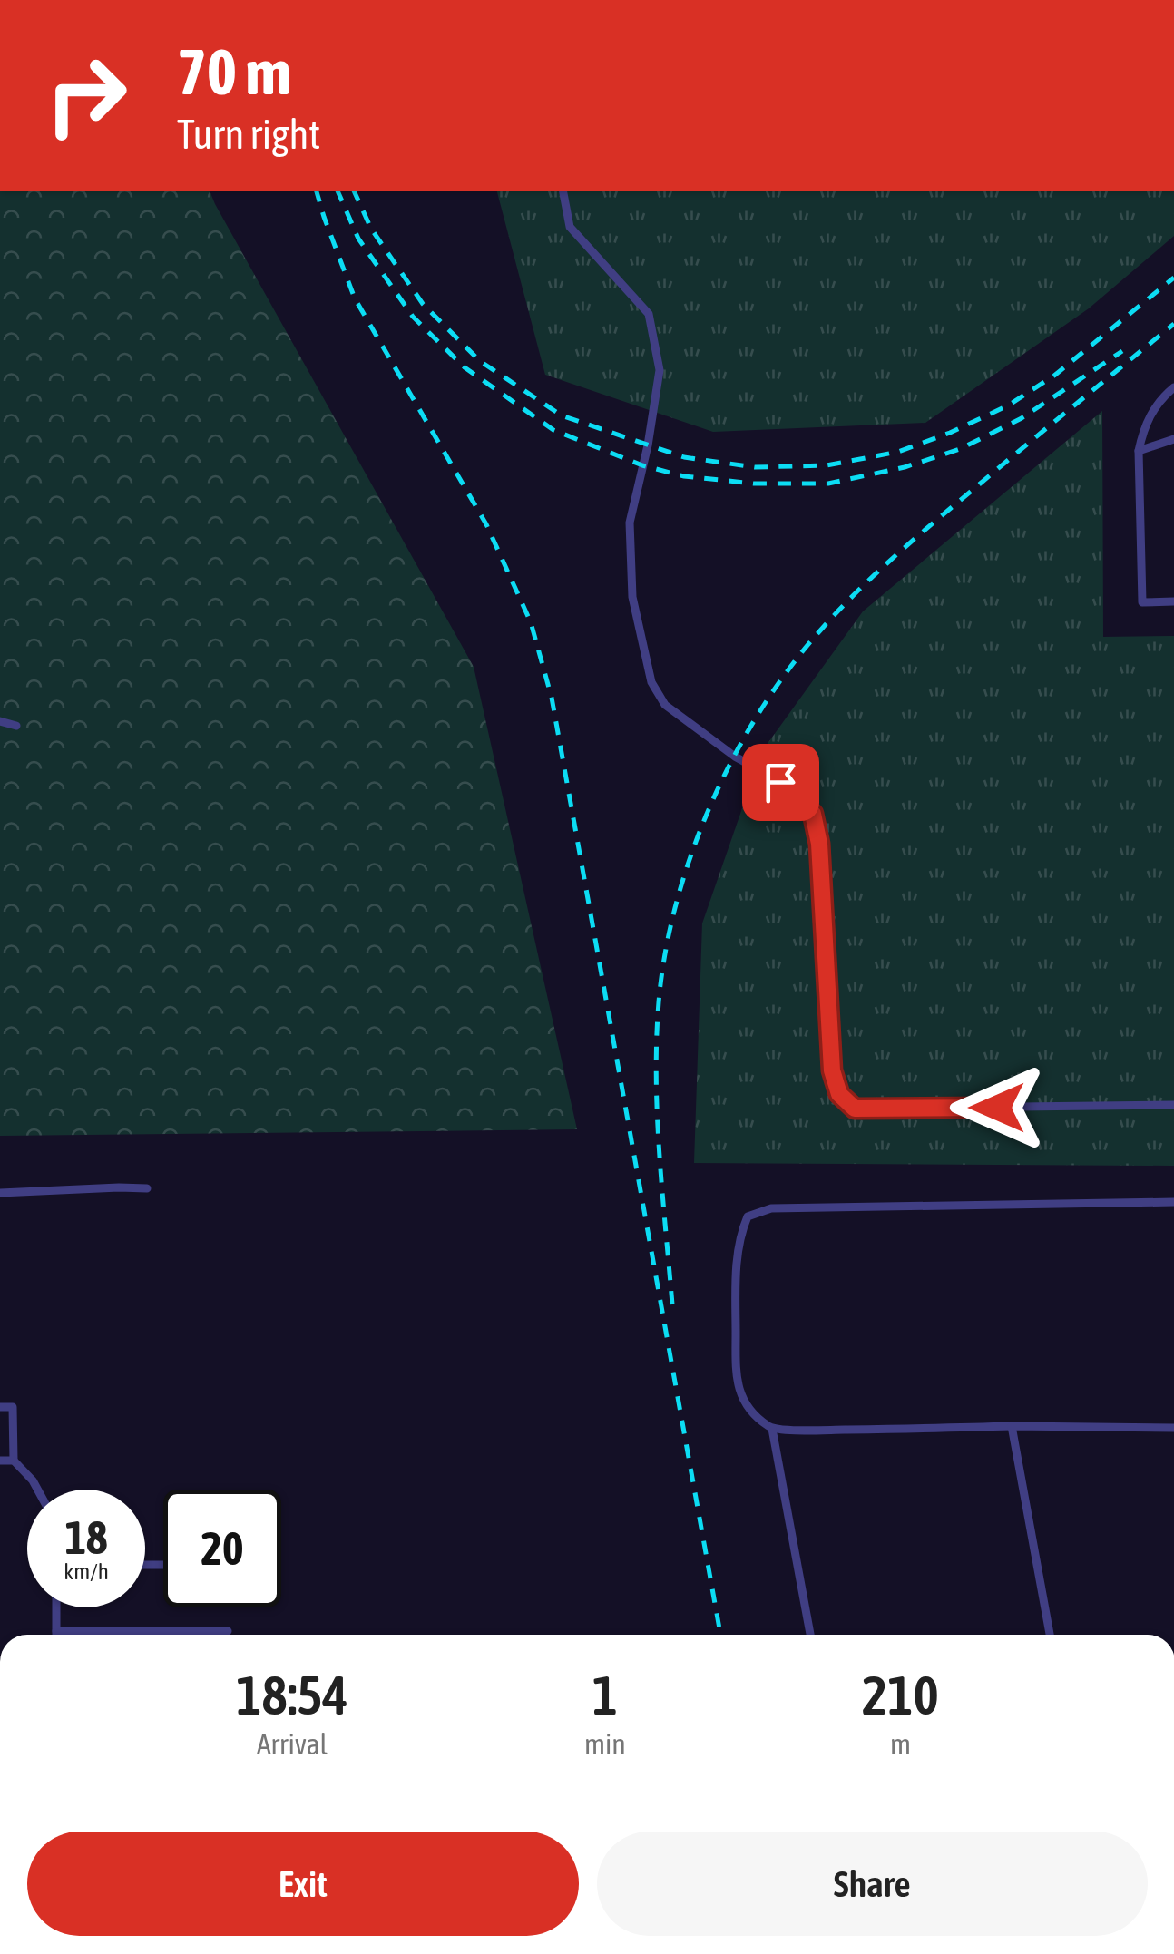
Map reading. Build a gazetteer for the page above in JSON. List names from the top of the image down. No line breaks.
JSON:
{"page":{"turn":["70 m","Turn right"],"speed":"18 km/h","limit":"20","eta":["18:54","Arrival","1","min","210","m"],"buttons":["Exit","Share"]}}
